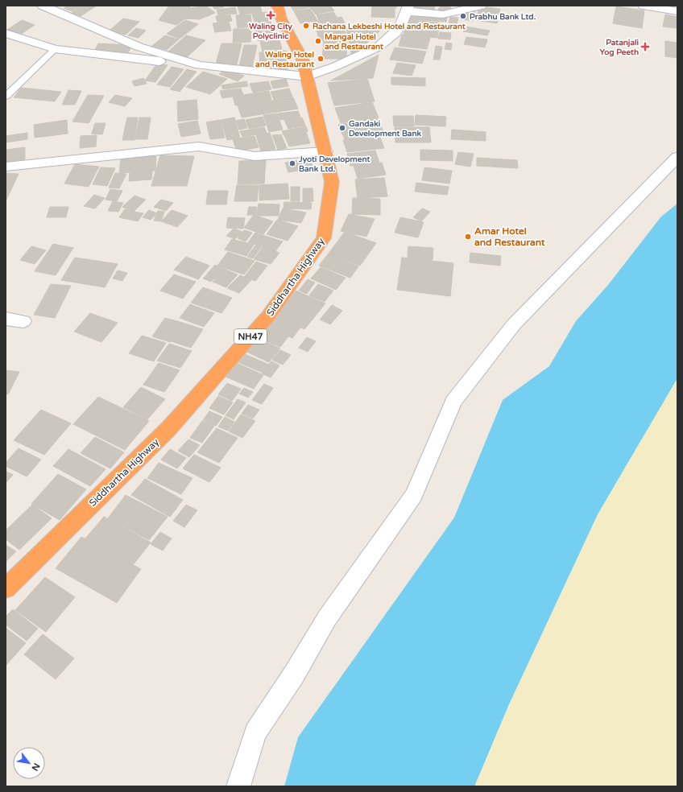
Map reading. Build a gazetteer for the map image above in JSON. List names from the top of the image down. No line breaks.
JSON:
{"streets":{"highway":["Siddhartha Highway","NH47"]},"places":{"health":["Waling City Polyclinic","Patanjali Yog Peeth"],"other":["Prabhu Bank Ltd.","Rachana Lekbeshi Hotel and Restaurant","Mangal Hotel and Restaurant","Waling Hotel and Restaurant","Gandaki Development Bank","Jyoti Development Bank Ltd.","Amar Hotel and Restaurant"]},"north":"bottom right"}
